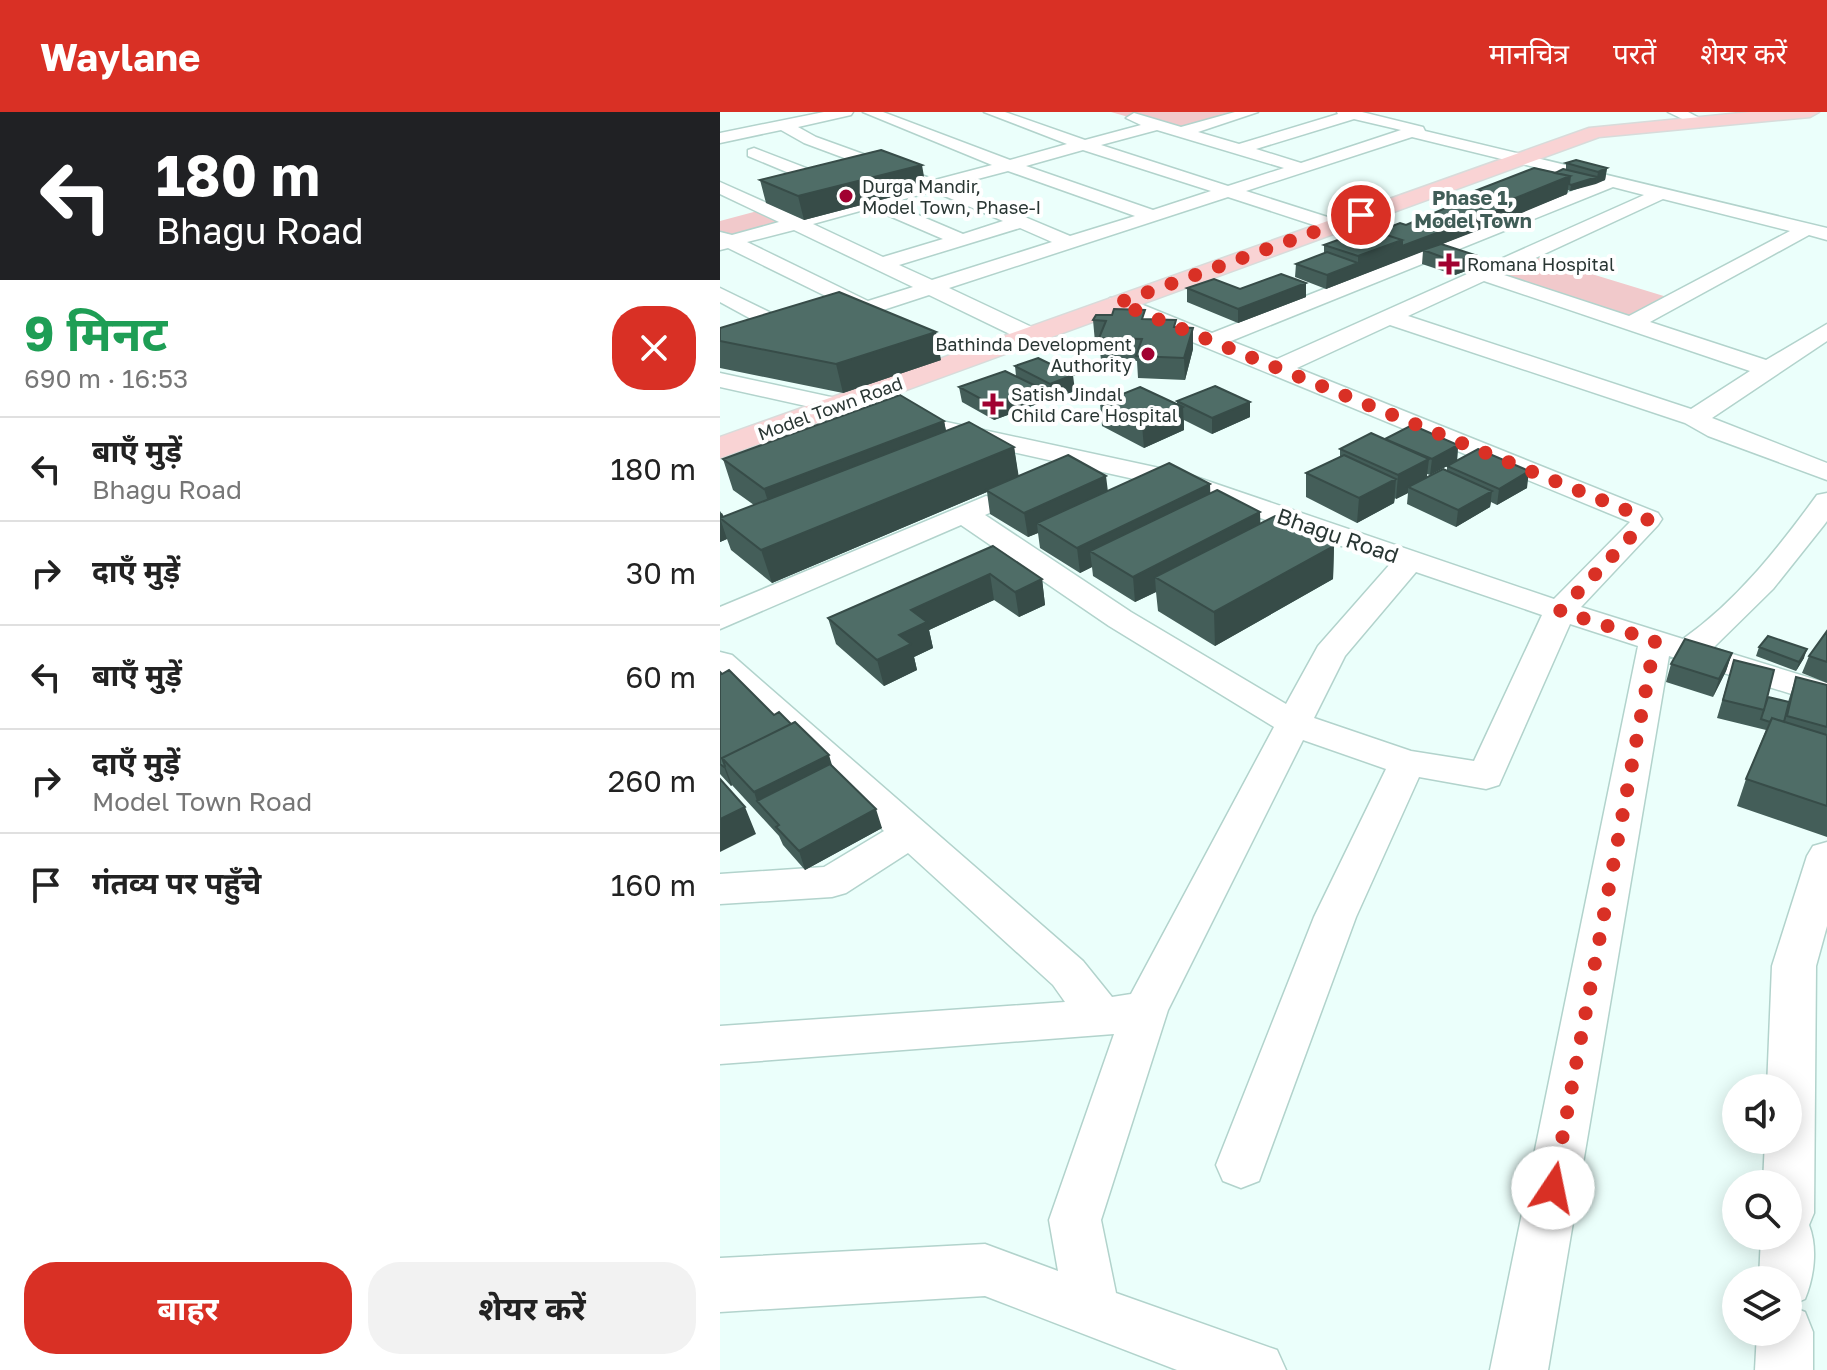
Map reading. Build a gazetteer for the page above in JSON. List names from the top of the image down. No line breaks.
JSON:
{"streets":{"main road":["Model Town Road"],"street":["Bhagu Road"]},"crossings":[["Model Town Road","Bhagu Road"]],"districts":["Phase 1, Model Town"],"places":{"other":["Durga Mandir, Model Town, Phase-I","Bathinda Development Authority"],"health":["Romana Hospital","Satish Jindal Child Care Hospital"]},"page":{"header":"Waylane","nav":["मानचित्र","परतें","शेयर करें"],"turn":["180 m","Bhagu Road"],"heading":["9 मिनट","690 m · 16:53"],"list":[{"name":"बाएँ मुड़ें","note":"Bhagu Road","value":"180 m"},{"name":"दाएँ मुड़ें","value":"30 m"},{"name":"बाएँ मुड़ें","value":"60 m"},{"name":"दाएँ मुड़ें","note":"Model Town Road","value":"260 m"},{"name":"गंतव्य पर पहुँचे","value":"160 m"}],"buttons":["बाहर","शेयर करें"]}}
